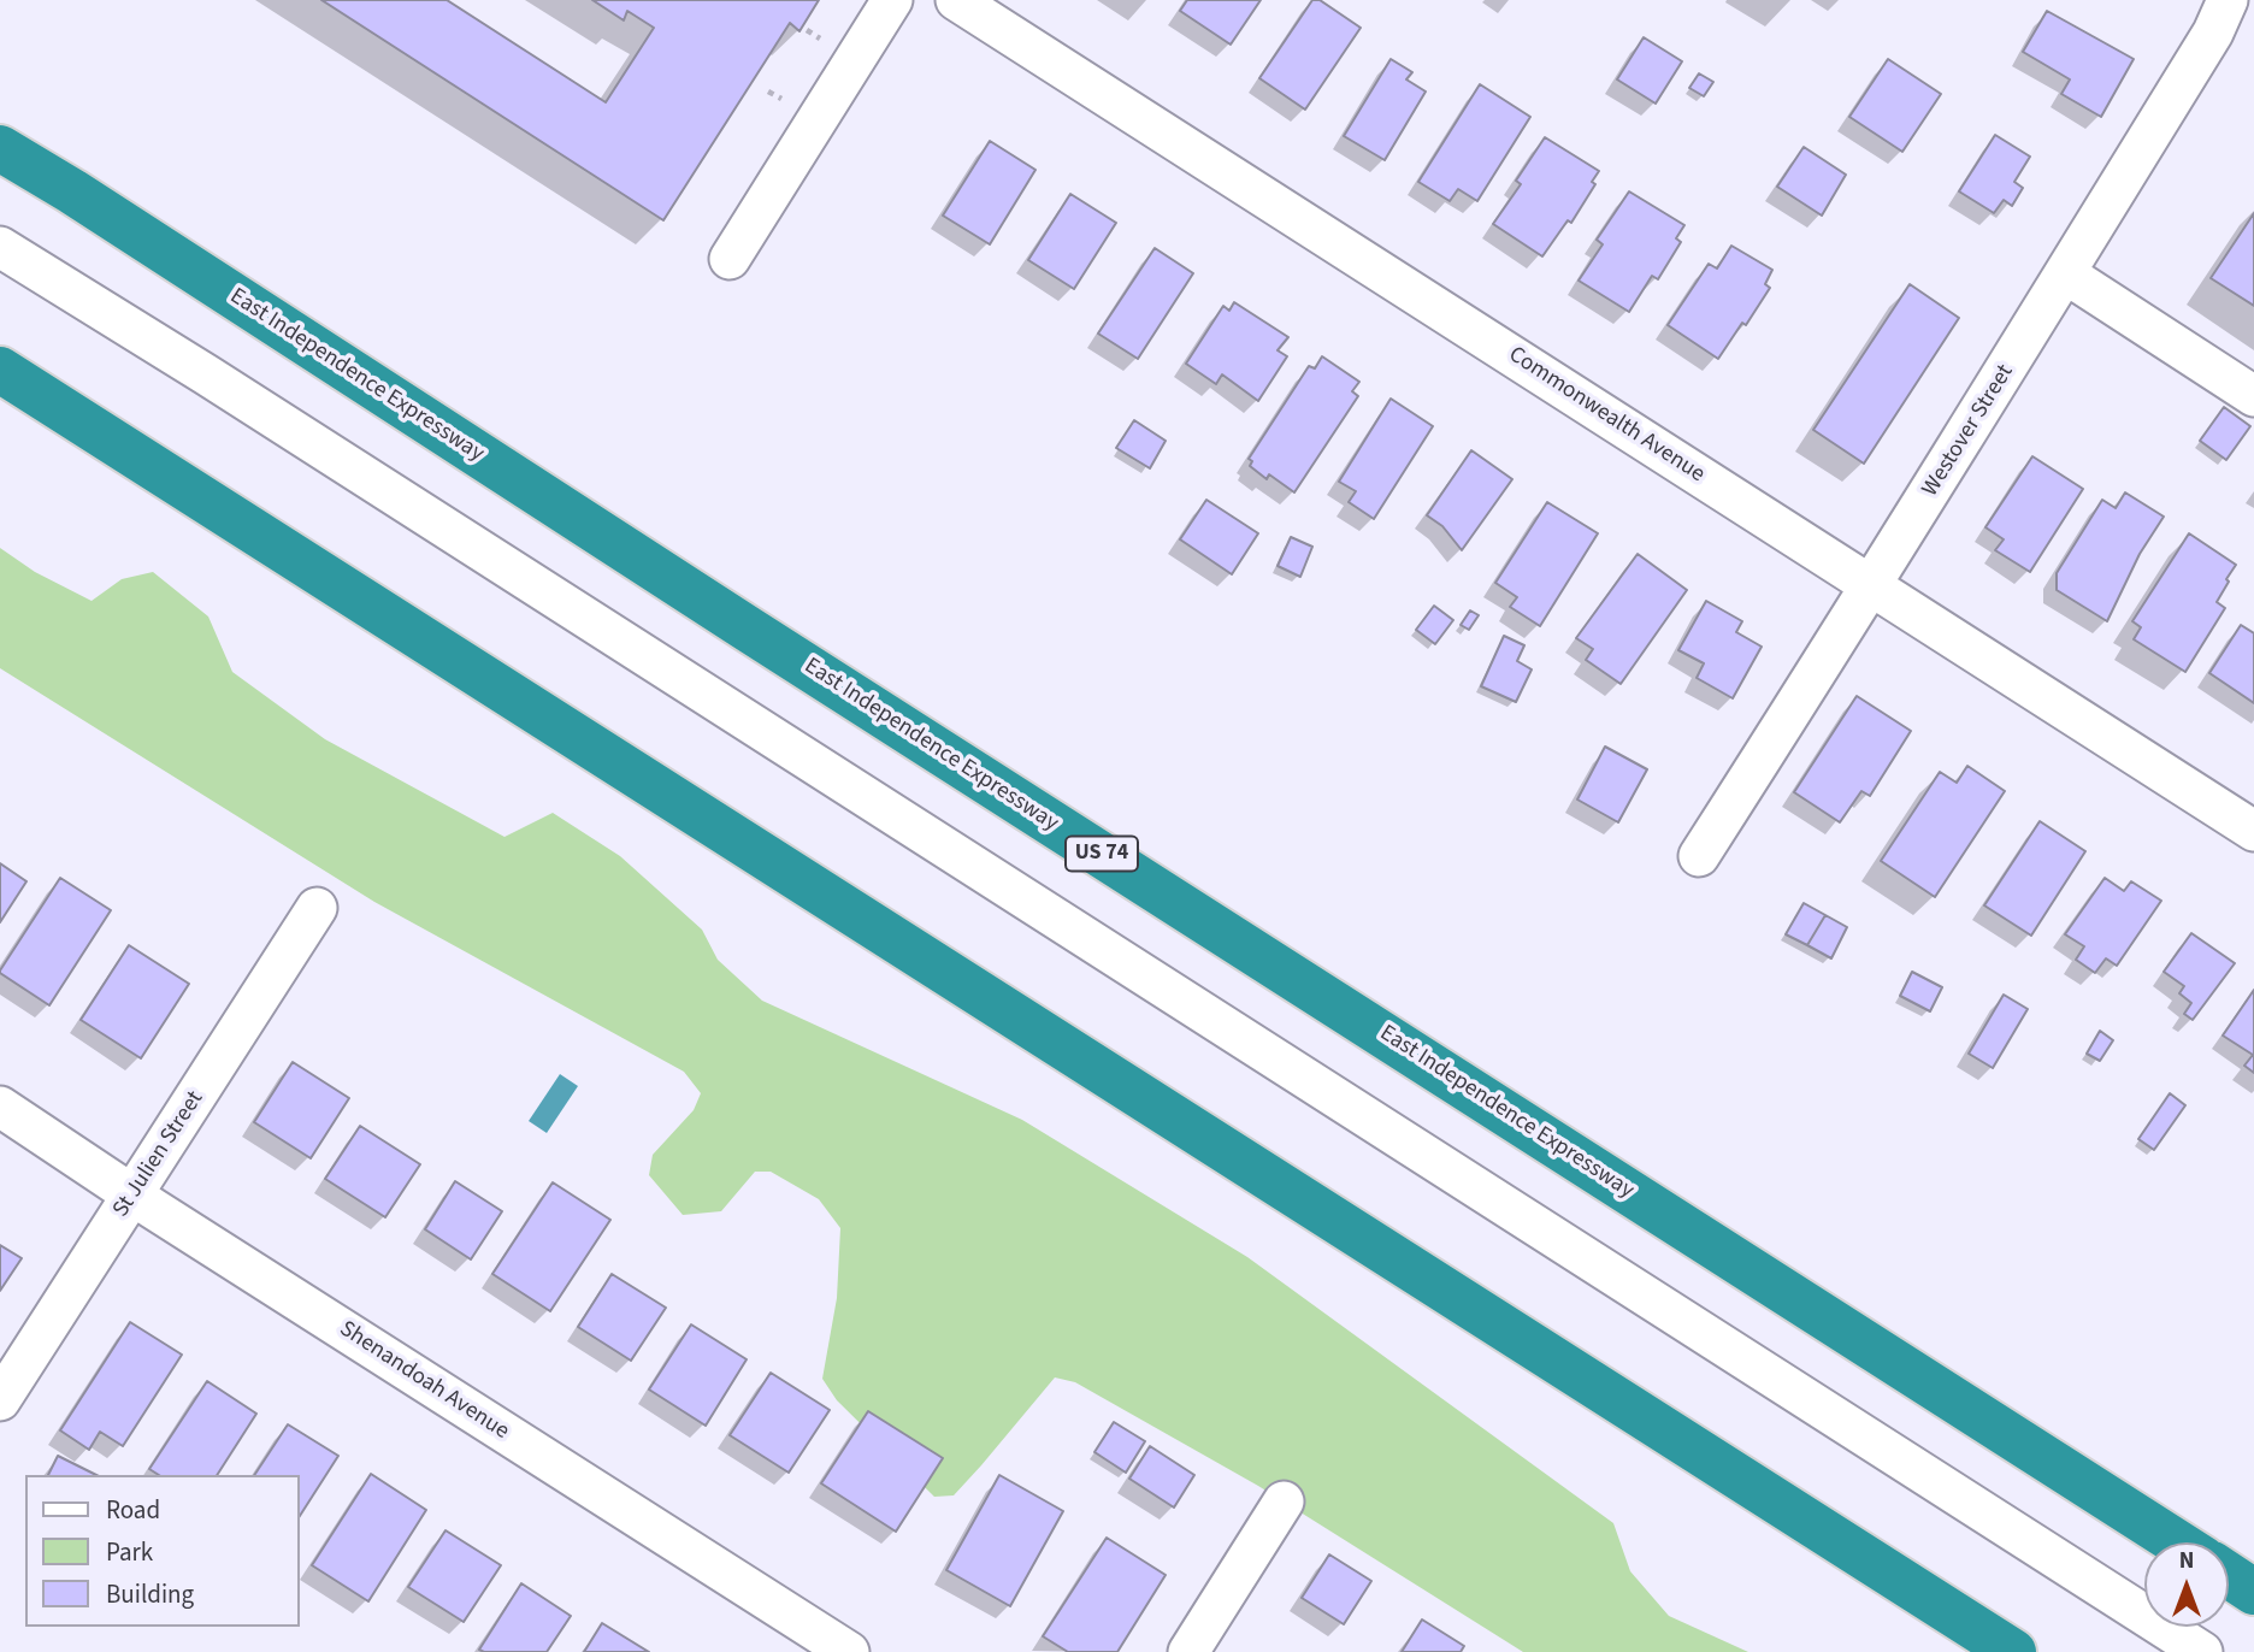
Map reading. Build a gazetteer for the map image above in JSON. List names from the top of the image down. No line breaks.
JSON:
{"streets":{"highway":["East Independence Expressway","US 74"],"street":["Commonwealth Avenue","Westover Street","St Julien Street","Shenandoah Avenue"]},"crossings":[["Commonwealth Avenue","Westover Street"],["St Julien Street","Shenandoah Avenue"]],"legend":["Road","Park","Building"],"north":"top"}
